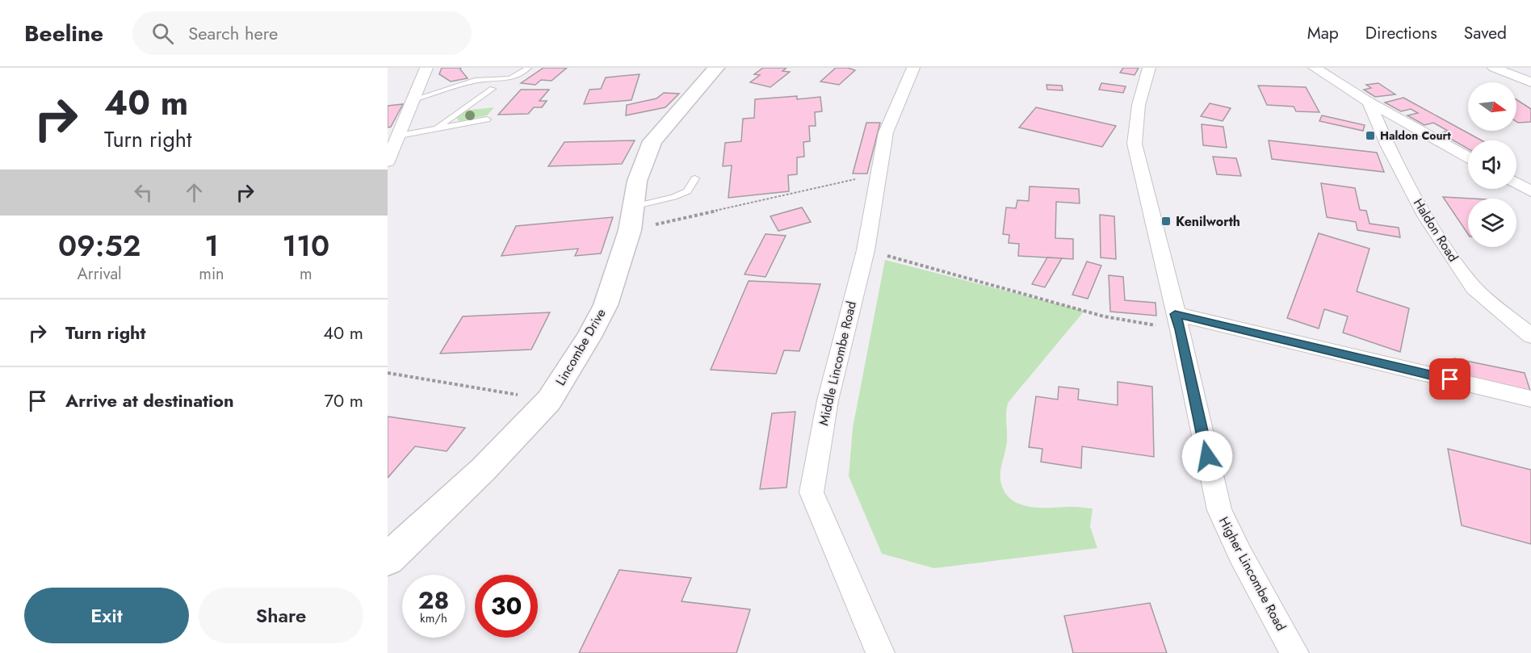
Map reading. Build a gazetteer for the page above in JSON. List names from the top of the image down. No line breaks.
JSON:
{"streets":{"street":["Haldon Road","Lincombe Drive","Middle Lincombe Road","Higher Lincombe Road"]},"places":{"transit":["Haldon Court","Kenilworth"]},"north":"right","page":{"header":"Beeline","search":"Search here","nav":["Map","Directions","Saved"],"turn":["40 m","Turn right"],"eta":["09:52","Arrival","1","min","110","m"],"list":[{"name":"Turn right","value":"40 m"},{"name":"Arrive at destination","value":"70 m"}],"speed":"28 km/h","limit":"30","buttons":["Exit","Share"]}}
